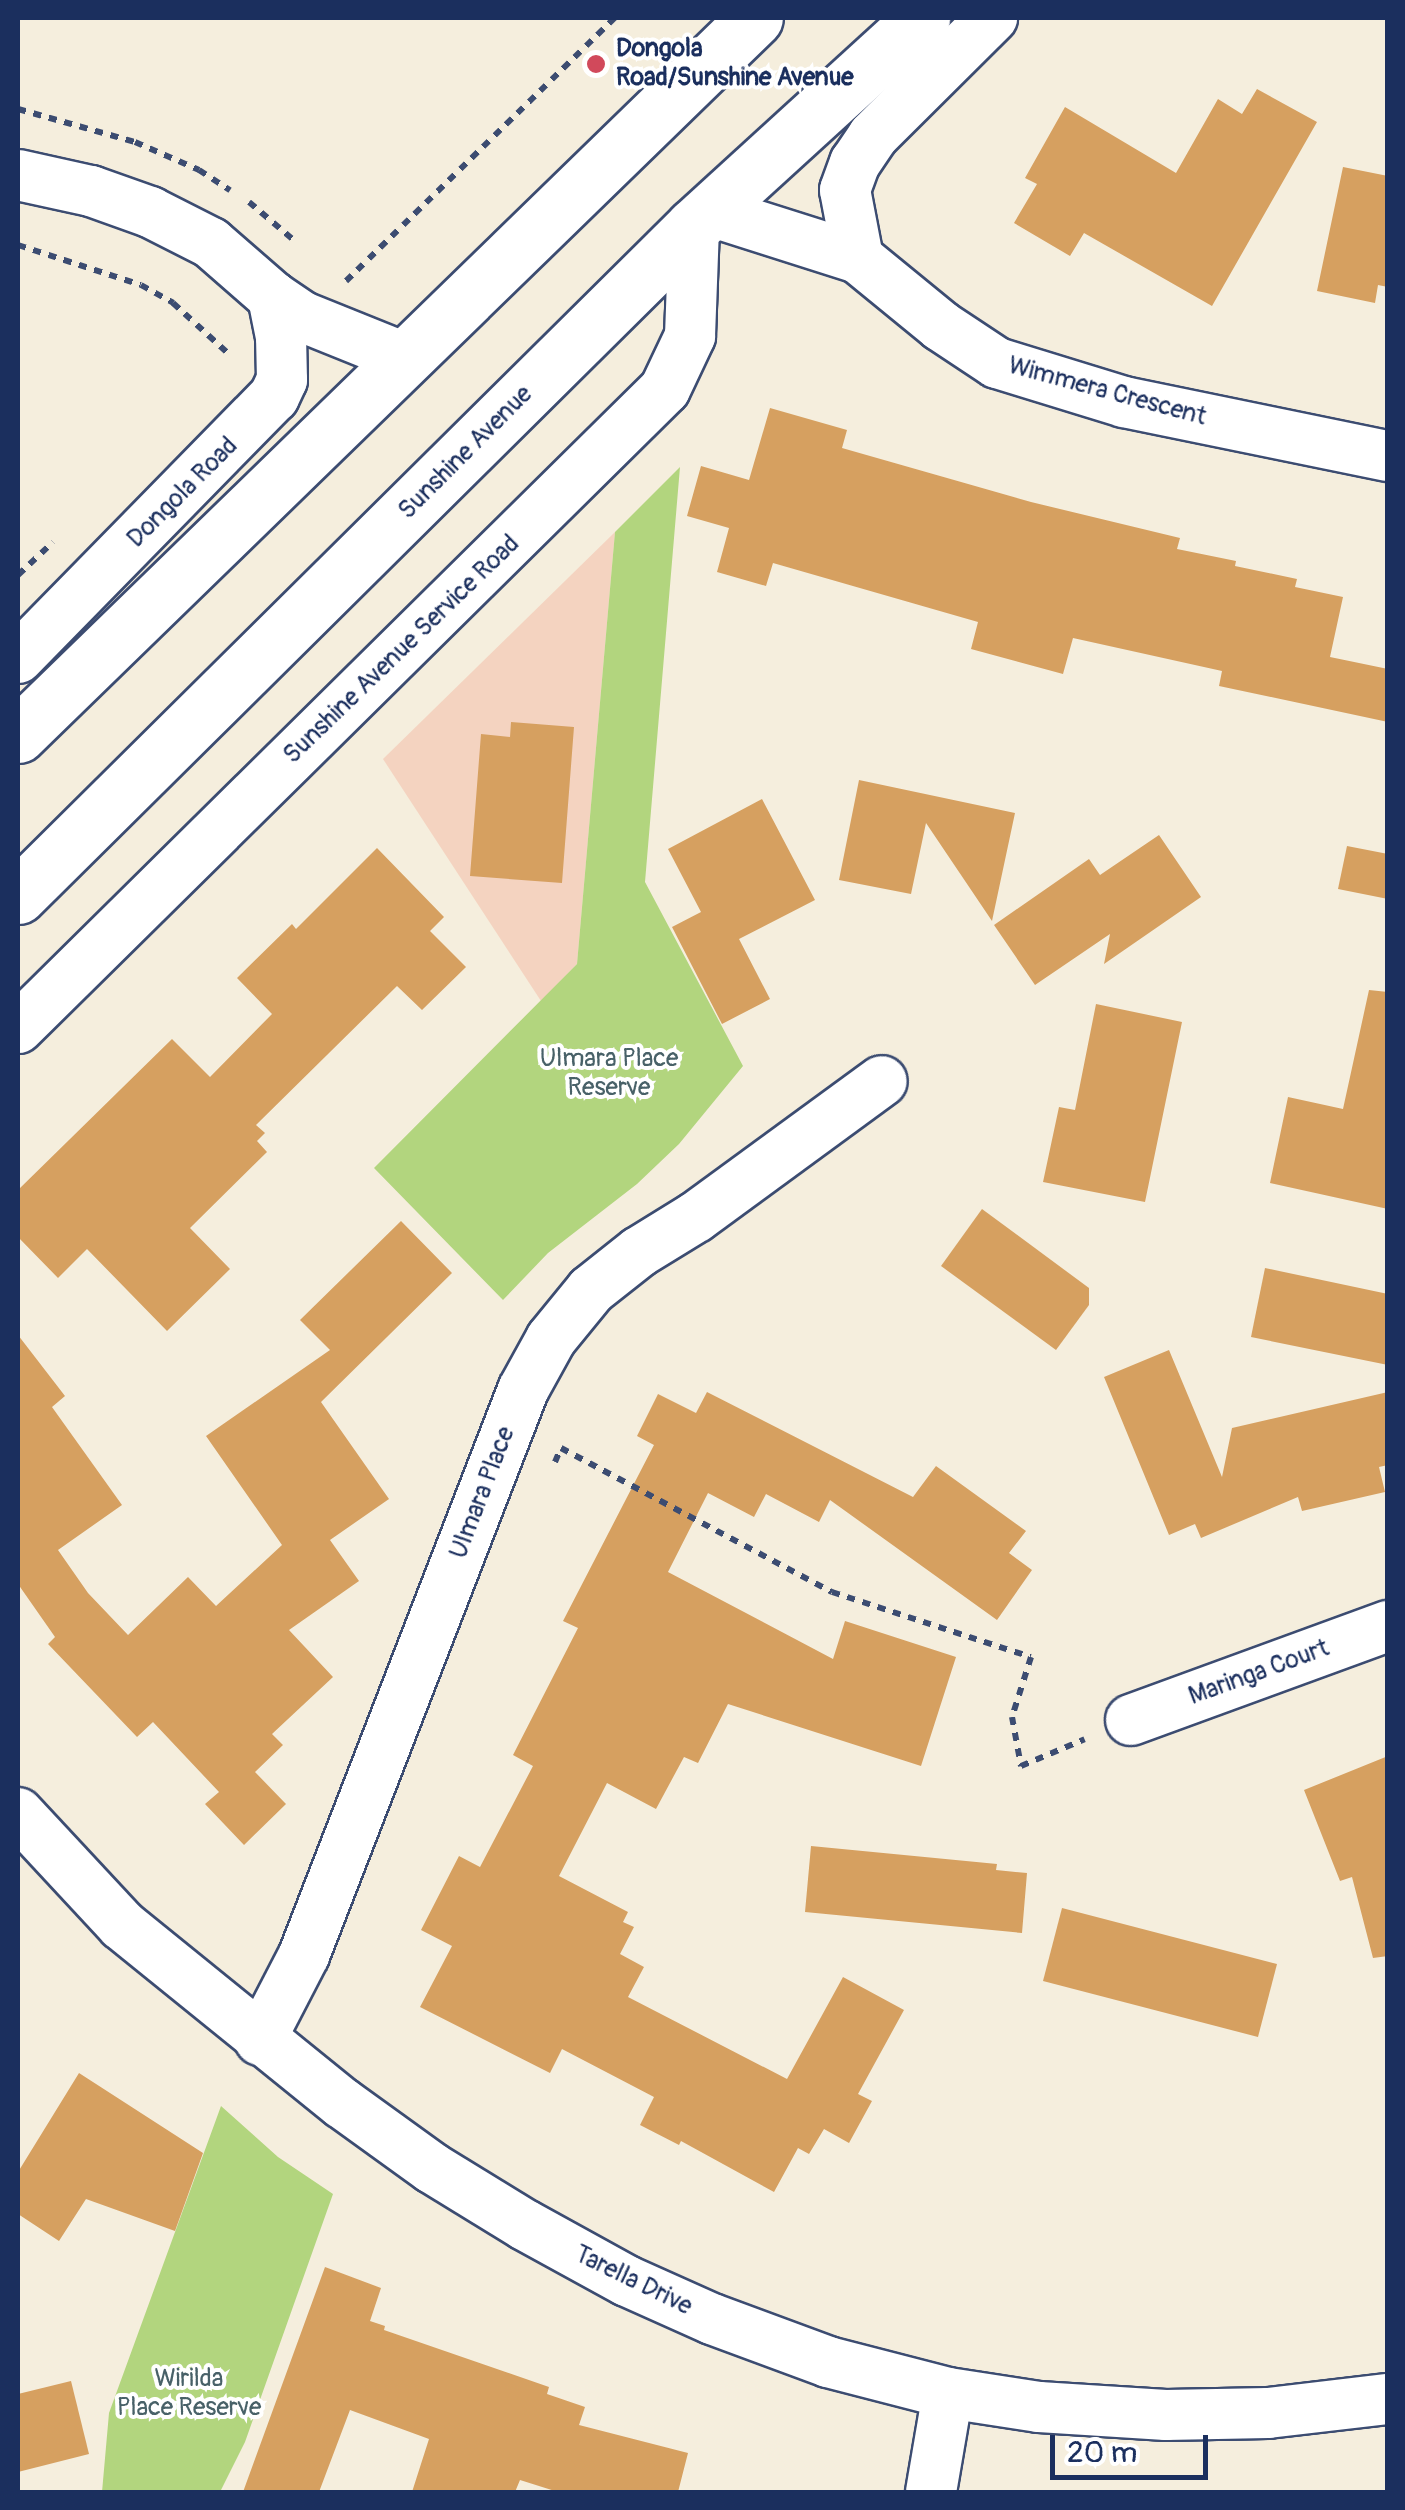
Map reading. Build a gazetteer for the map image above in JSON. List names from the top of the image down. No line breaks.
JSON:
{"streets":{"main road":["Sunshine Avenue"],"street":["Wimmera Crescent","Dongola Road","Sunshine Avenue Service Road","Ulmara Place","Maringa Court","Tarella Drive"]},"crossings":[["Sunshine Avenue","Sunshine Avenue Service Road"],["Ulmara Place","Tarella Drive"]],"parks":["Ulmara Place Reserve","Wirilda Place Reserve"],"places":["Dongola Road/Sunshine Avenue"],"scale_bar":"20 m"}
